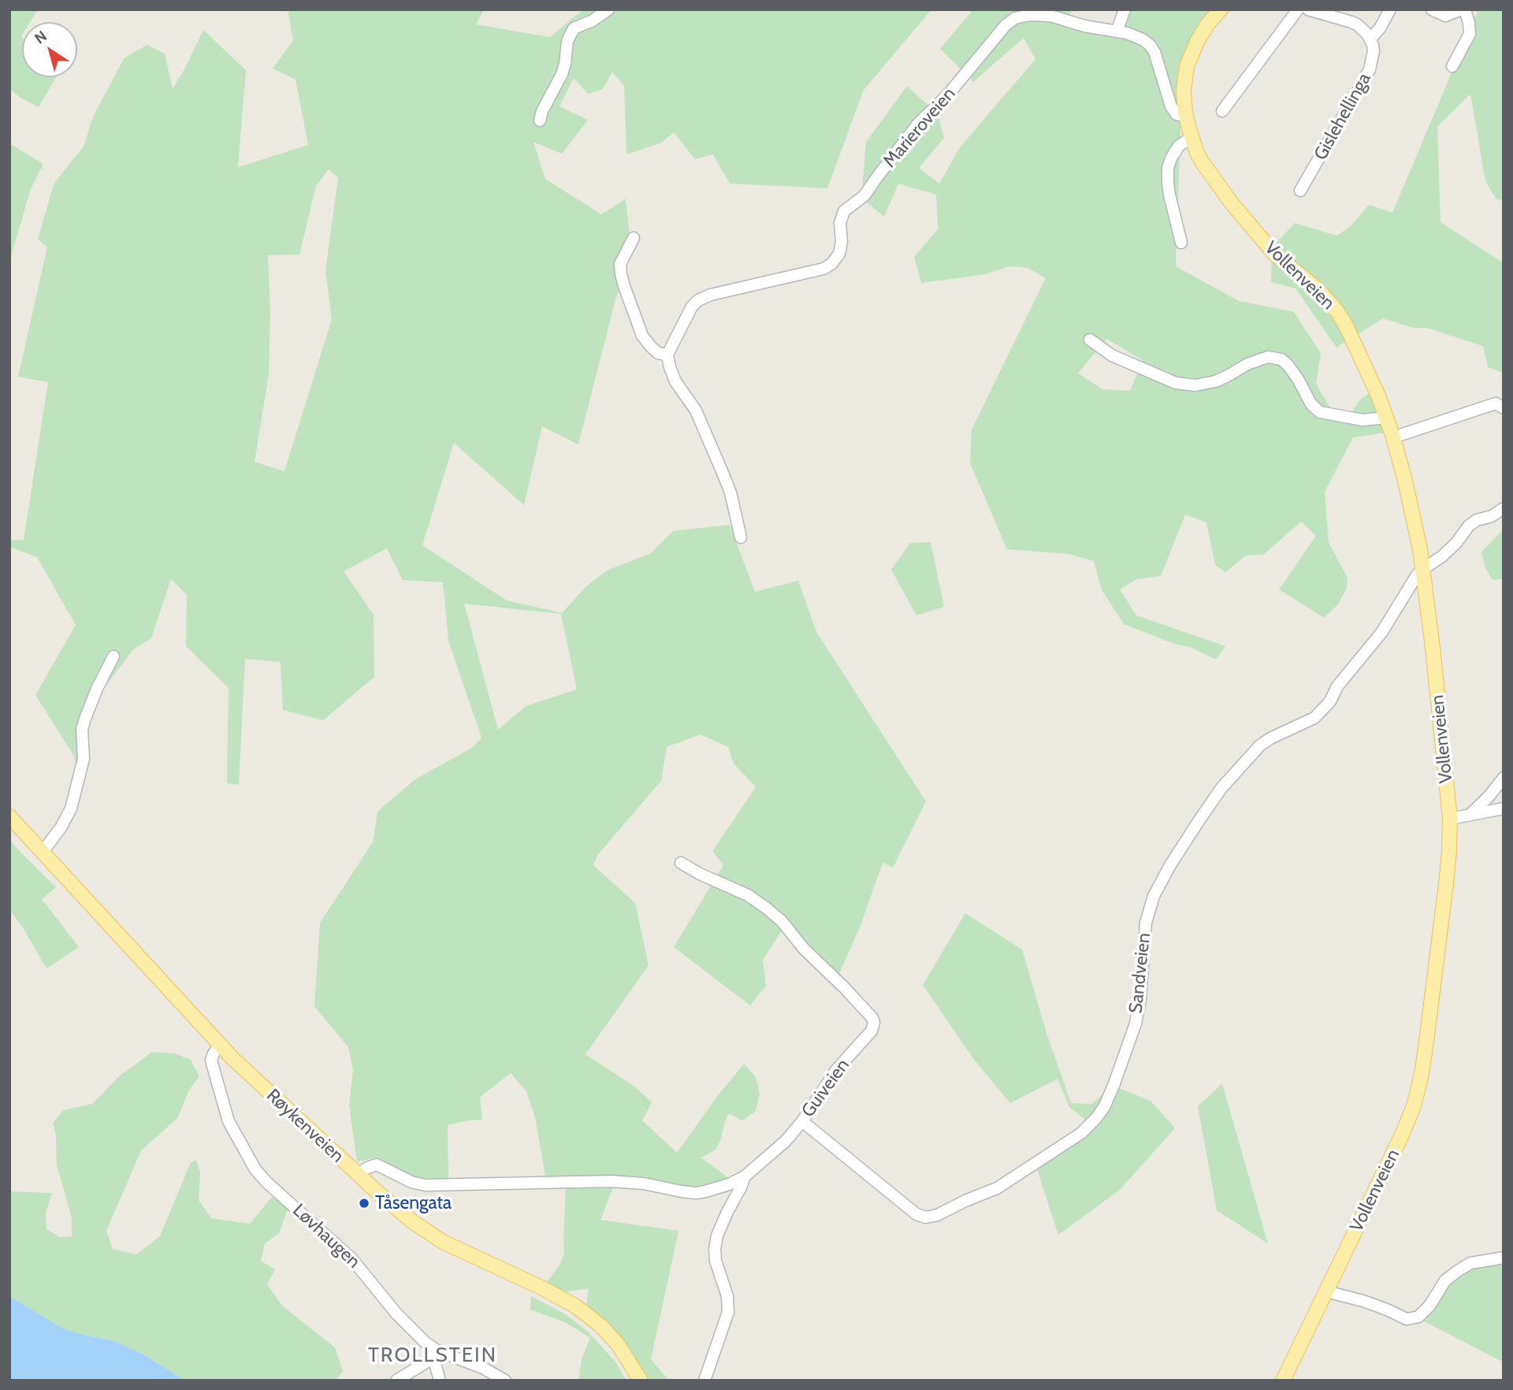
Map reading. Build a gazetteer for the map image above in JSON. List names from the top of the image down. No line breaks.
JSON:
{"streets":{"main road":["Vollenveien","Røykenveien"],"street":["Gislehellinga","Marieroveien","Sandveien","Guiveien","Løvhaugen"]},"crossings":[["Marieroveien","Vollenveien"],["Vollenveien","Sandveien"],["Sandveien","Guiveien"],["Røykenveien","Løvhaugen"]],"districts":["TROLLSTEIN"],"places":["Tåsengata"],"north":"top left"}
